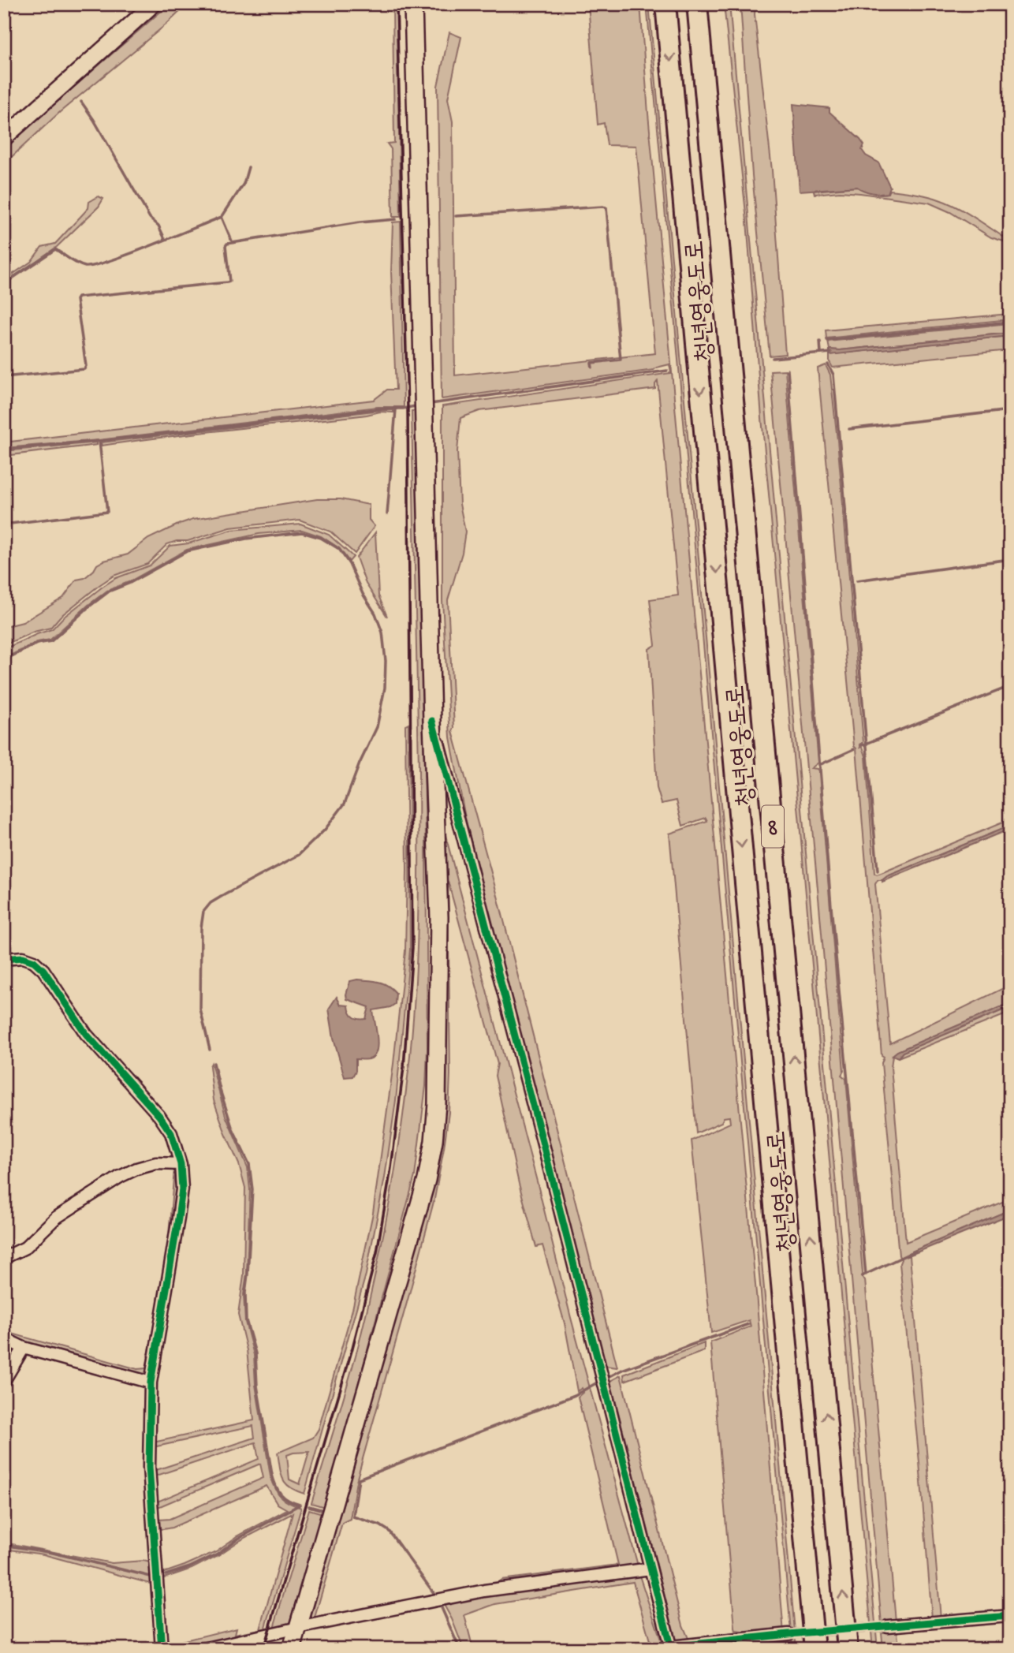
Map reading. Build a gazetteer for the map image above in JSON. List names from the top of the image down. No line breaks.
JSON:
{"streets":{"highway":["청년영웅도로","8"]}}
